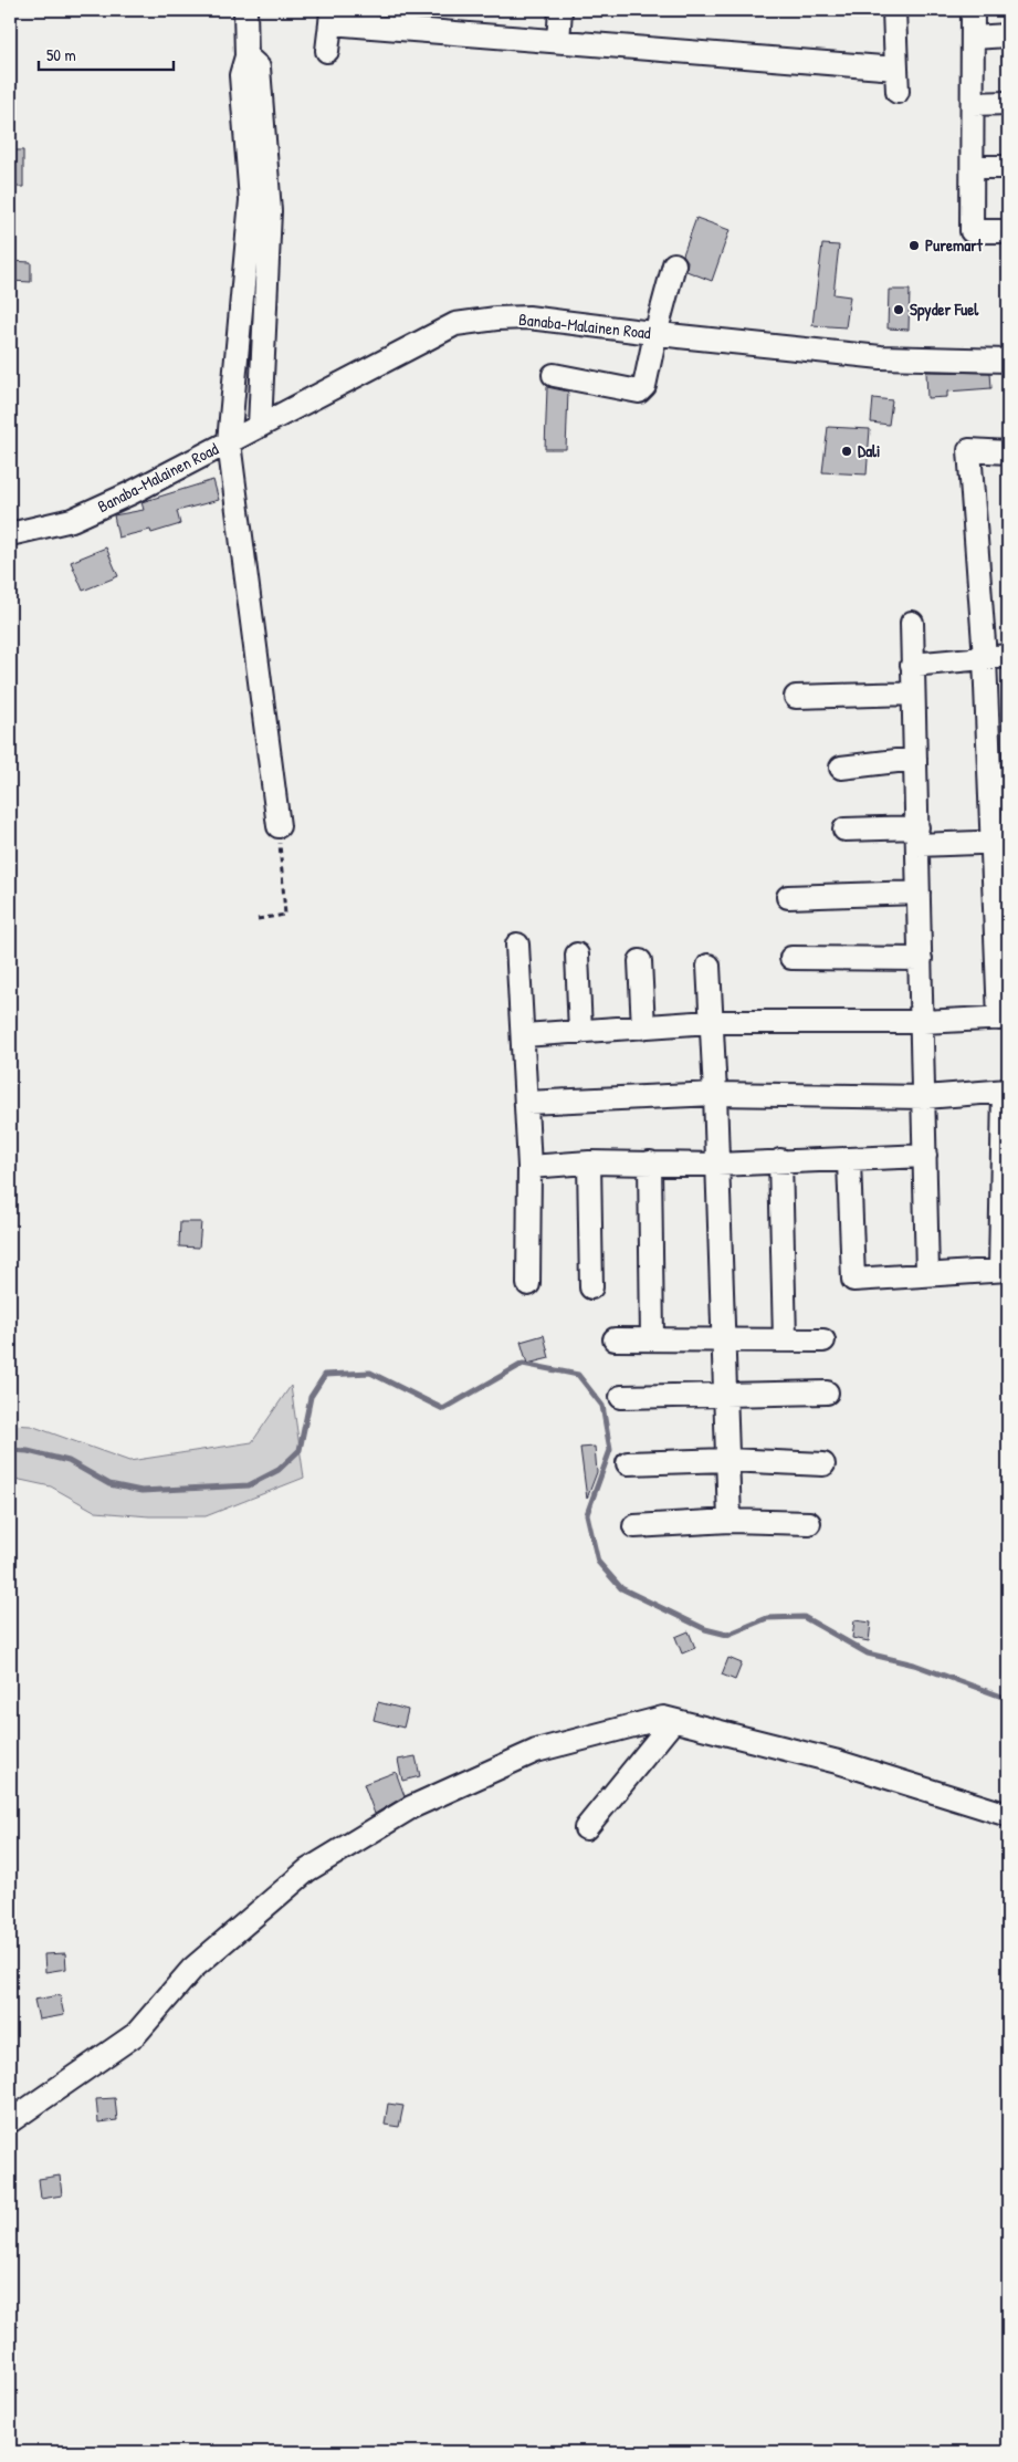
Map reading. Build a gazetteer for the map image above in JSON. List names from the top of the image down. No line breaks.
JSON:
{"streets":{"street":["Banaba-Malainen Road"]},"places":["Puremart","Spyder Fuel","Dali"],"scale_bar":"50 m"}
